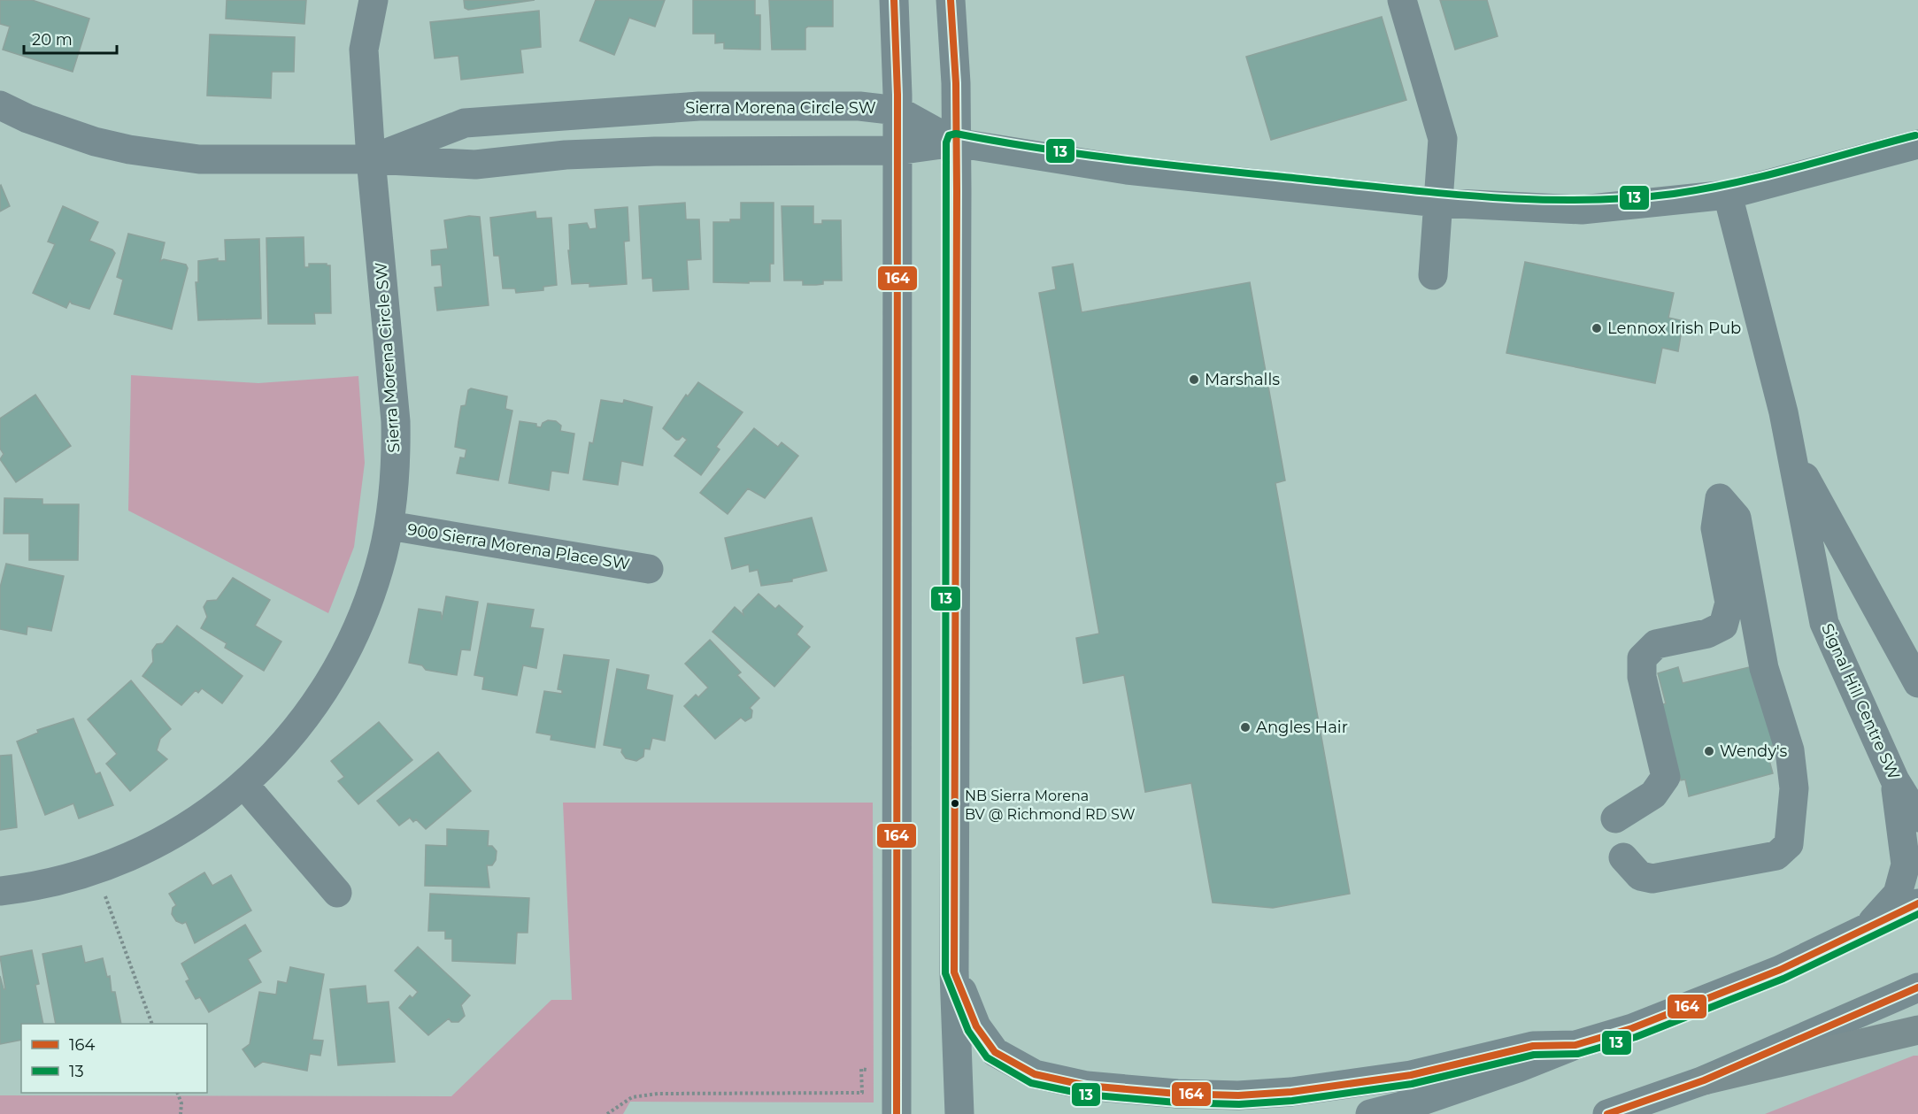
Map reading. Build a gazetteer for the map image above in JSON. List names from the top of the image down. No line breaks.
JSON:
{"streets":{"street":["Sierra Morena Circle SW","900 Sierra Morena Place SW","Signal Hill Centre SW"]},"crossings":[["Sierra Morena Circle SW","900 Sierra Morena Place SW"]],"places":["Lennox Irish Pub","Marshalls","Angles Hair","Wendy's","NB Sierra Morena BV @ Richmond RD SW"],"lines":["transit line 164","transit line 13"],"legend":["164","13"],"scale_bar":"20 m"}
